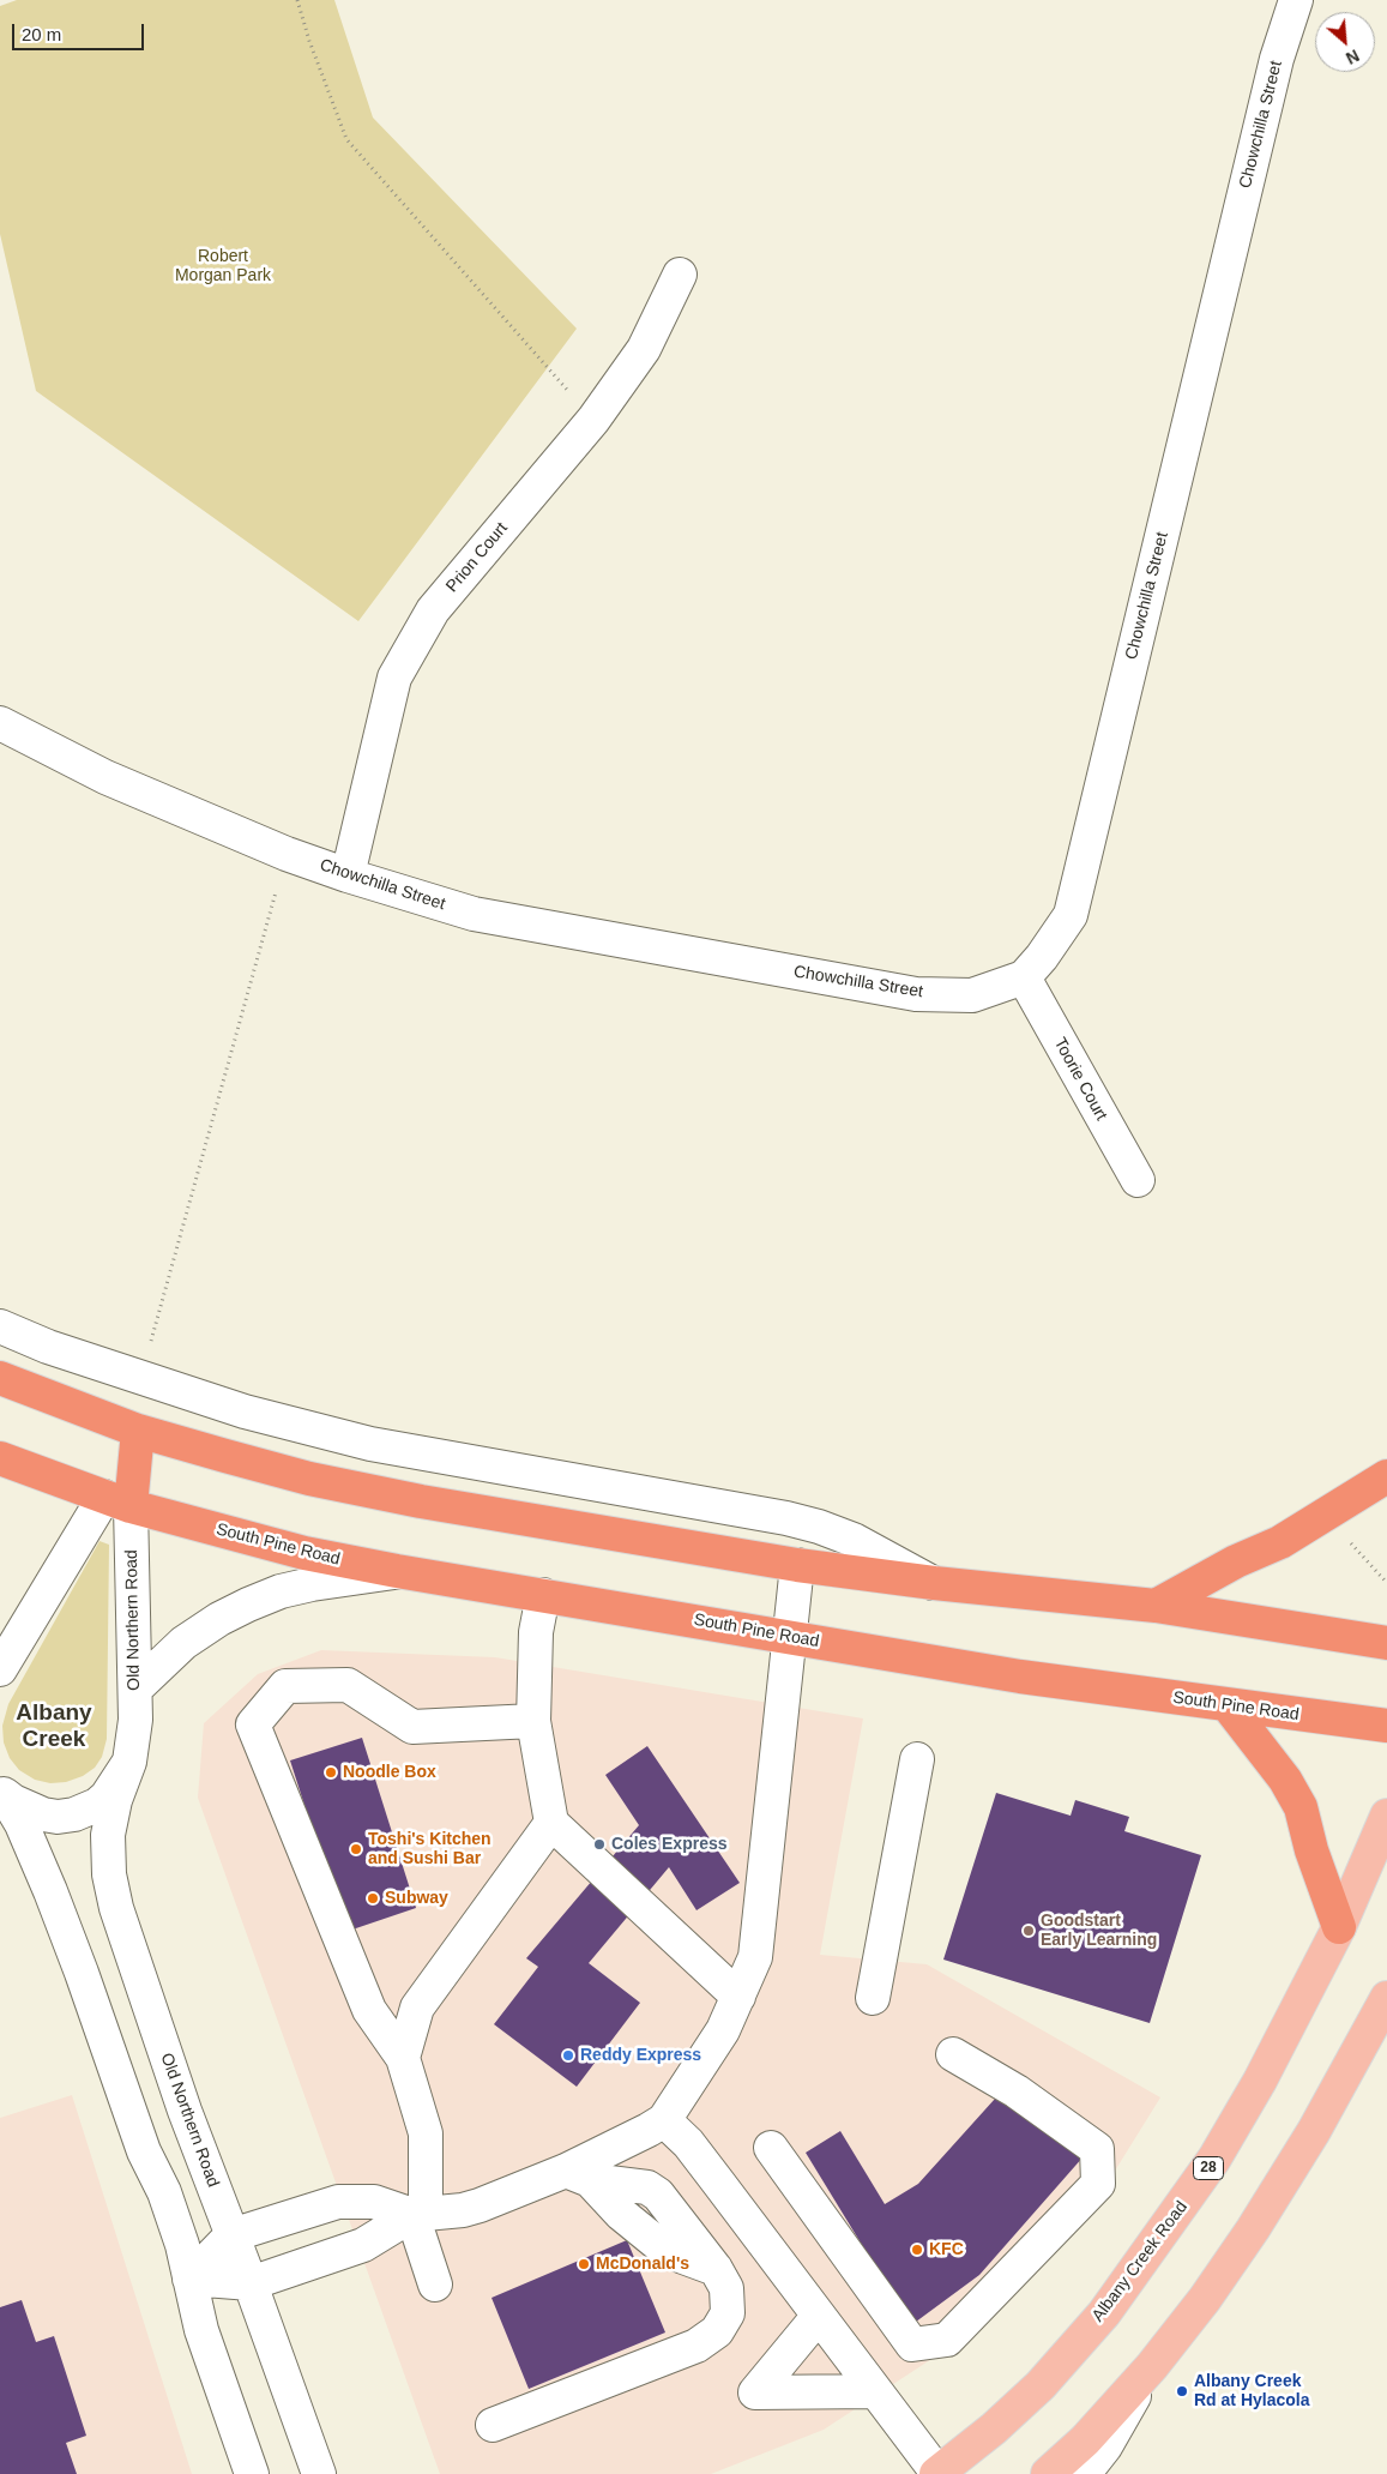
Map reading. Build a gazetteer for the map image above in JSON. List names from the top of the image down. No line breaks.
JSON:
{"streets":{"highway":["South Pine Road"],"main road":["28","Albany Creek Road"],"street":["Chowchilla Street","Prion Court","Toorie Court","Old Northern Road"]},"crossings":[["Chowchilla Street","Prion Court"],["Chowchilla Street","Toorie Court"],["South Pine Road","Old Northern Road"]],"districts":["Albany Creek"],"parks":["Robert Morgan Park"],"places":["Noodle Box","Coles Express","Toshi's Kitchen and Sushi Bar","Subway","Goodstart Early Learning","Reddy Express","KFC","McDonald's","Albany Creek Rd at Hylacola"],"scale_bar":"20 m","north":"bottom right"}
